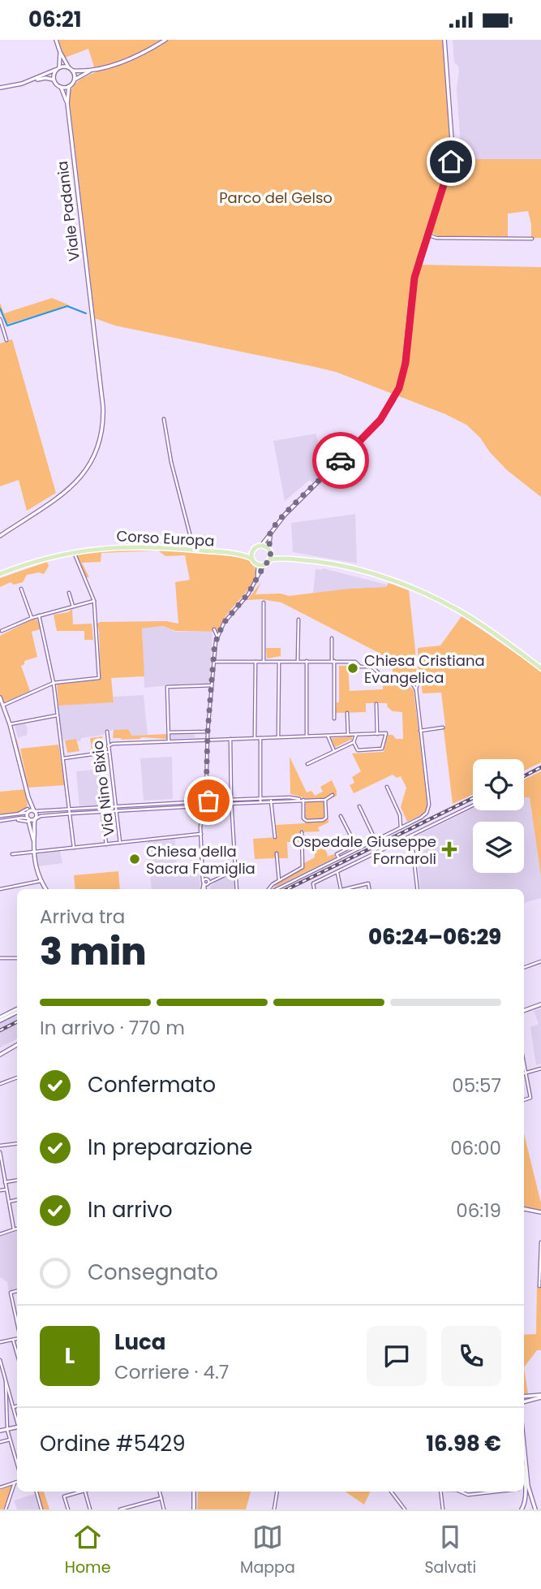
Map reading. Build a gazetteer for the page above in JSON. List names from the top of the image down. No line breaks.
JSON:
{"streets":{"main road":["Corso Europa"],"street":["Viale Padania","Via Nino Bixio"]},"parks":["Parco del Gelso"],"places":{"other":["Chiesa Cristiana Evangelica","Chiesa della Sacra Famiglia"],"health":["Ospedale Giuseppe Fornaroli"]},"page":{"status":"06:21","heading":["3 min","Arriva tra","06:24–06:29"],"panel":["Luca","Corriere · 4.7","Ordine #5429","16.98 €"],"bar":"In arrivo · 770 m","list":[["Confermato","05:57"],["In preparazione","06:00"],["In arrivo","06:19"],"Consegnato"],"round":"L","tabs":["Home","Mappa","Salvati"]}}
